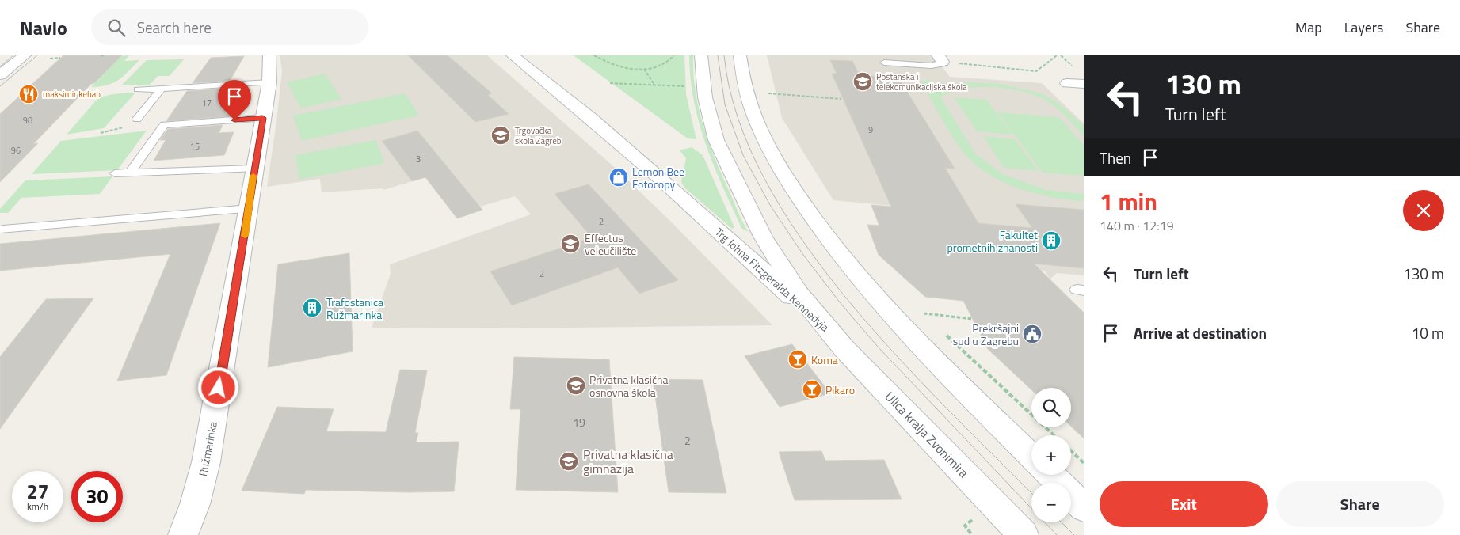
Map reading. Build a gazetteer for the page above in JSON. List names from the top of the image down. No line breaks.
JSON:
{"streets":{"main road":["Trg Johna Fitzgeralda Kennedyja","Ulica kralja Zvonimira","Ružmarinka"]},"crossings":[["Trg Johna Fitzgeralda Kennedyja","Ulica kralja Zvonimira"]],"places":{"school or university":["Poštanska i telekomunikacijska škola","Trgovačka škola Zagreb","Effectus veleučilište","Privatna klasična osnovna škola","Privatna klasična gimnazija"],"restaurant":["maksimir kebab"],"shop":["Lemon Bee Fotocopy"],"building":["Fakultet prometnih znanosti","Trafostanica Ružmarinka"],"public building":["Prekršajni sud u Zagrebu"],"bar":["Koma","Pikaro"]},"house_numbers":["17","98","9","15","96","3","2","2","19","2"],"page":{"header":"Navio","search":"Search here","nav":["Map","Layers","Share"],"turn":["130 m","Turn left"],"then":"Then","heading":["1 min","140 m · 12:19"],"list":[{"name":"Turn left","value":"130 m"},{"name":"Arrive at destination","value":"10 m"}],"map_buttons":["+","−"],"speed":"27 km/h","limit":"30","buttons":["Exit","Share"]}}
